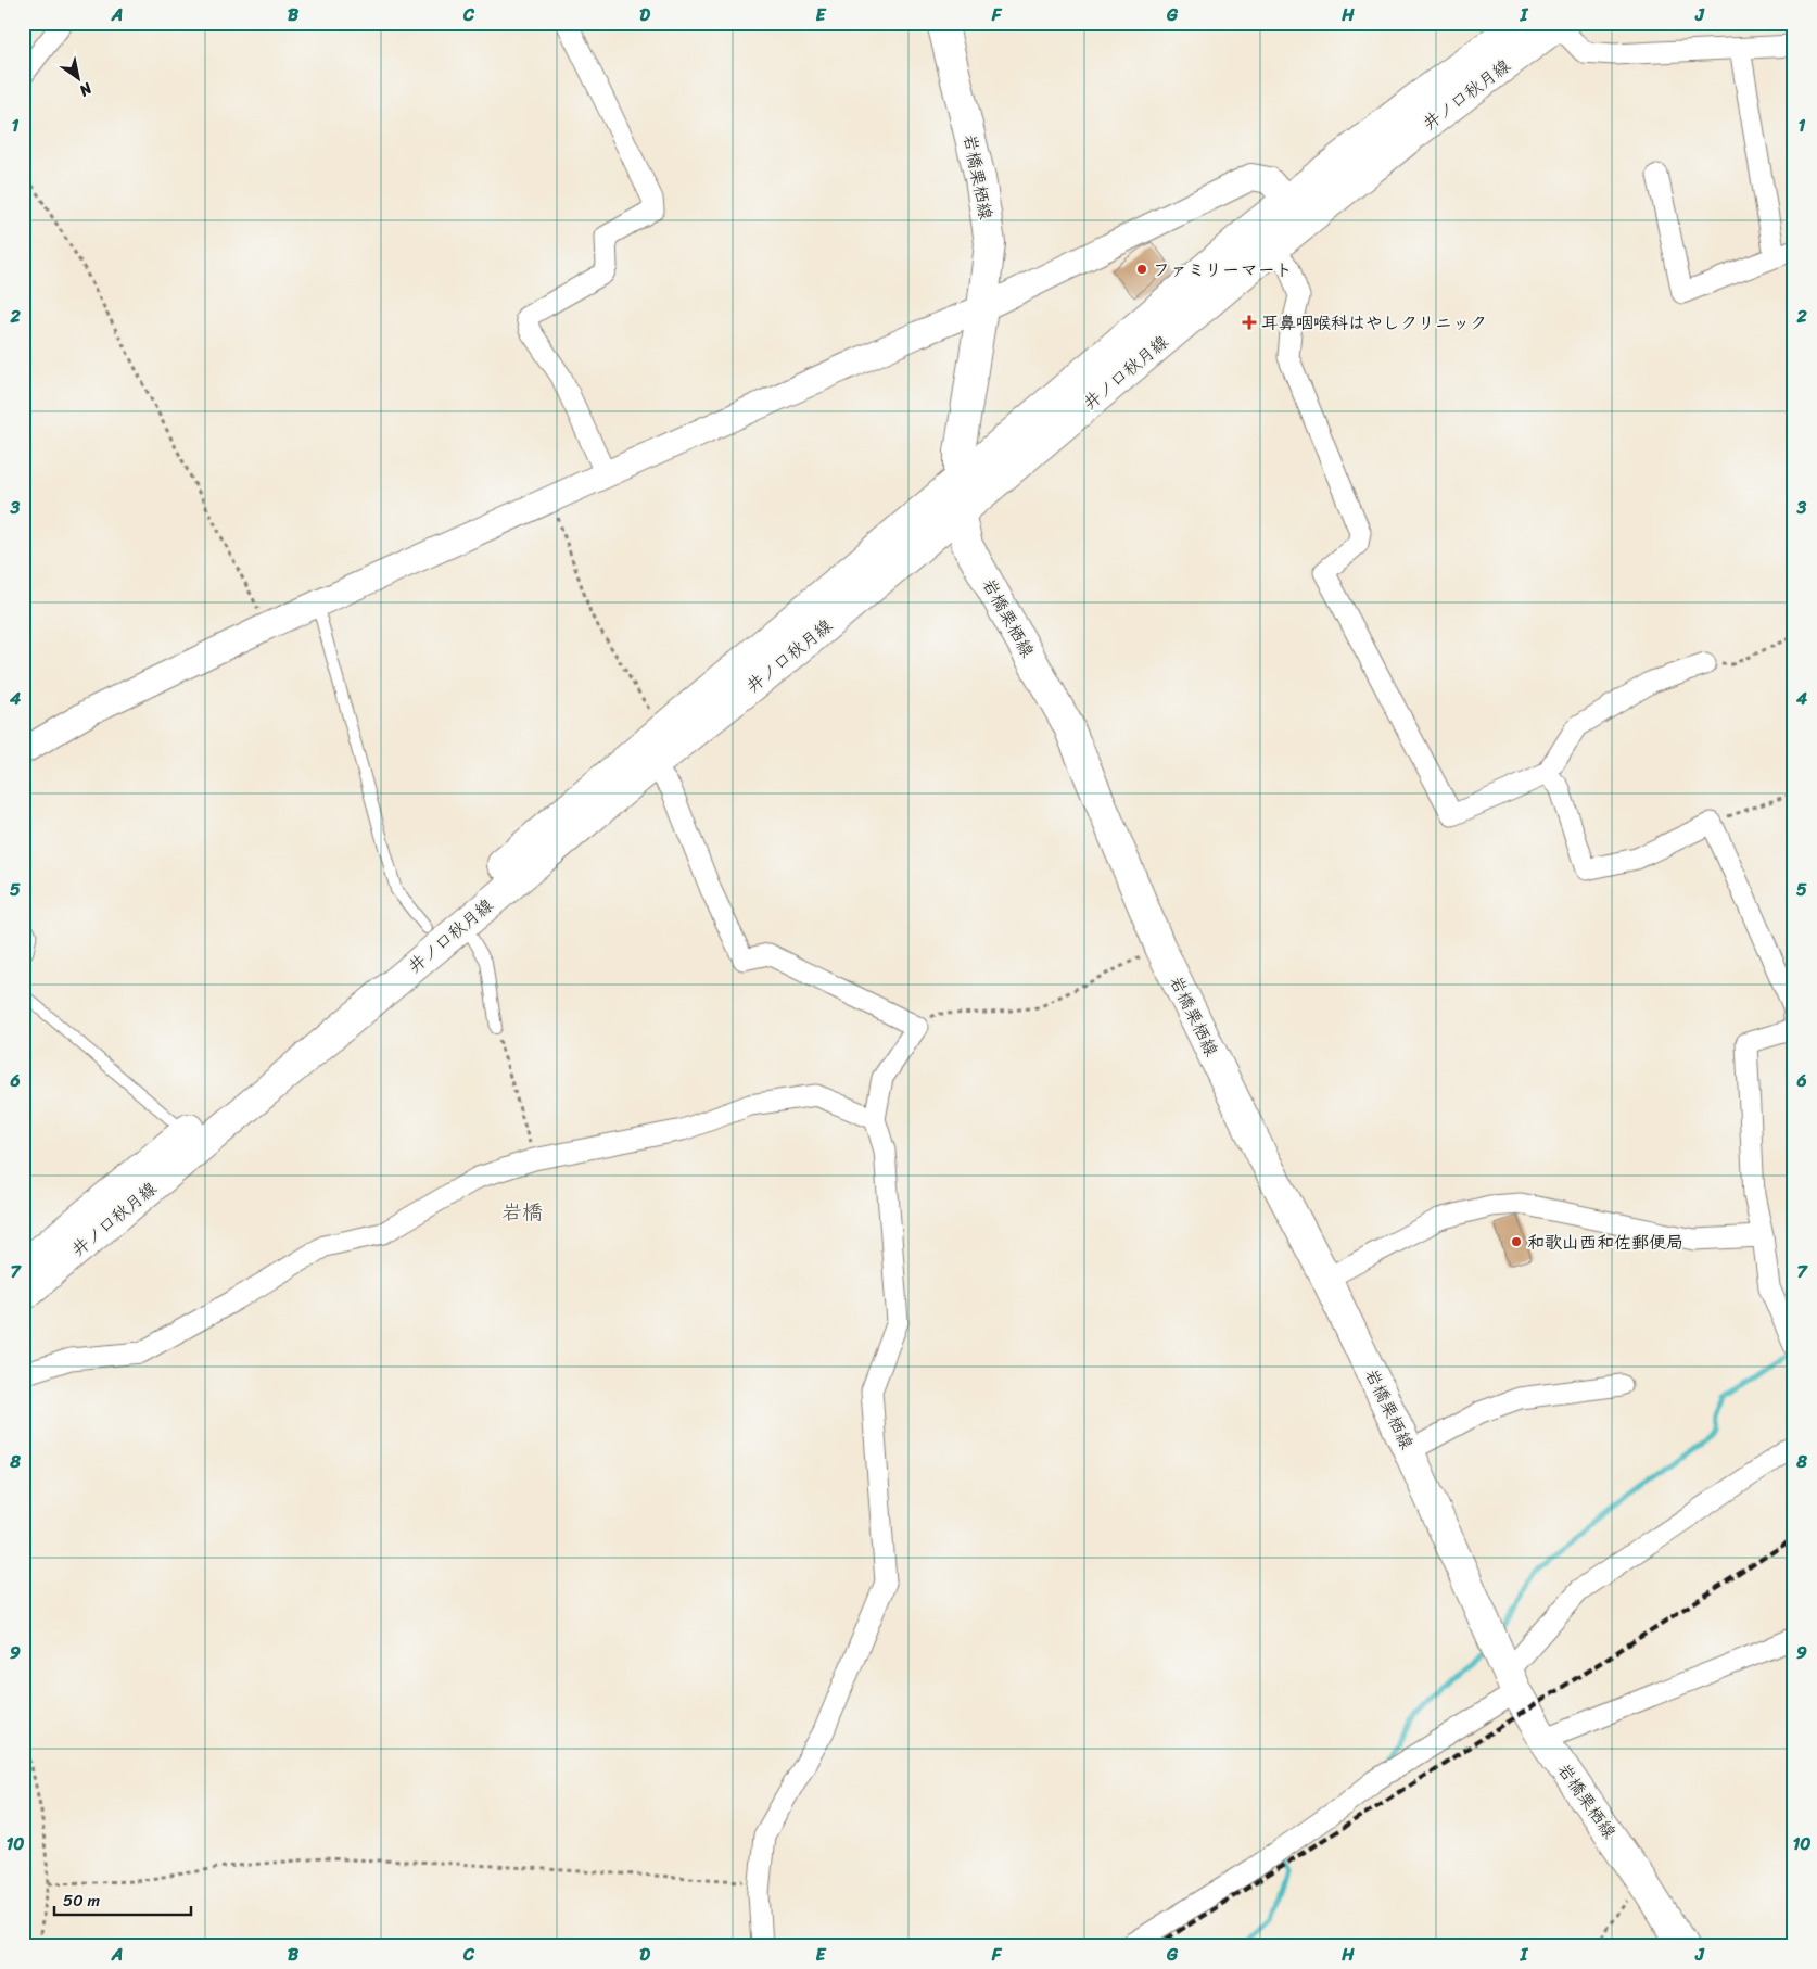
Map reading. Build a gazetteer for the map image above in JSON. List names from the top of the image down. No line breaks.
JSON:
{"streets":{"main road":["井ノ口秋月線","岩橋栗栖線"]},"crossings":[["井ノ口秋月線","岩橋栗栖線"]],"districts":["岩橋"],"places":{"other":["ファミリーマート","和歌山西和佐郵便局"],"health":["耳鼻咽喉科はやしクリニック"]},"scale_bar":"50 m","north":"bottom right","grid":{"columns":["A","B","C","D","E","F","G","H","I","J"],"rows":["1","2","3","4","5","6","7","8","9","10"]}}
